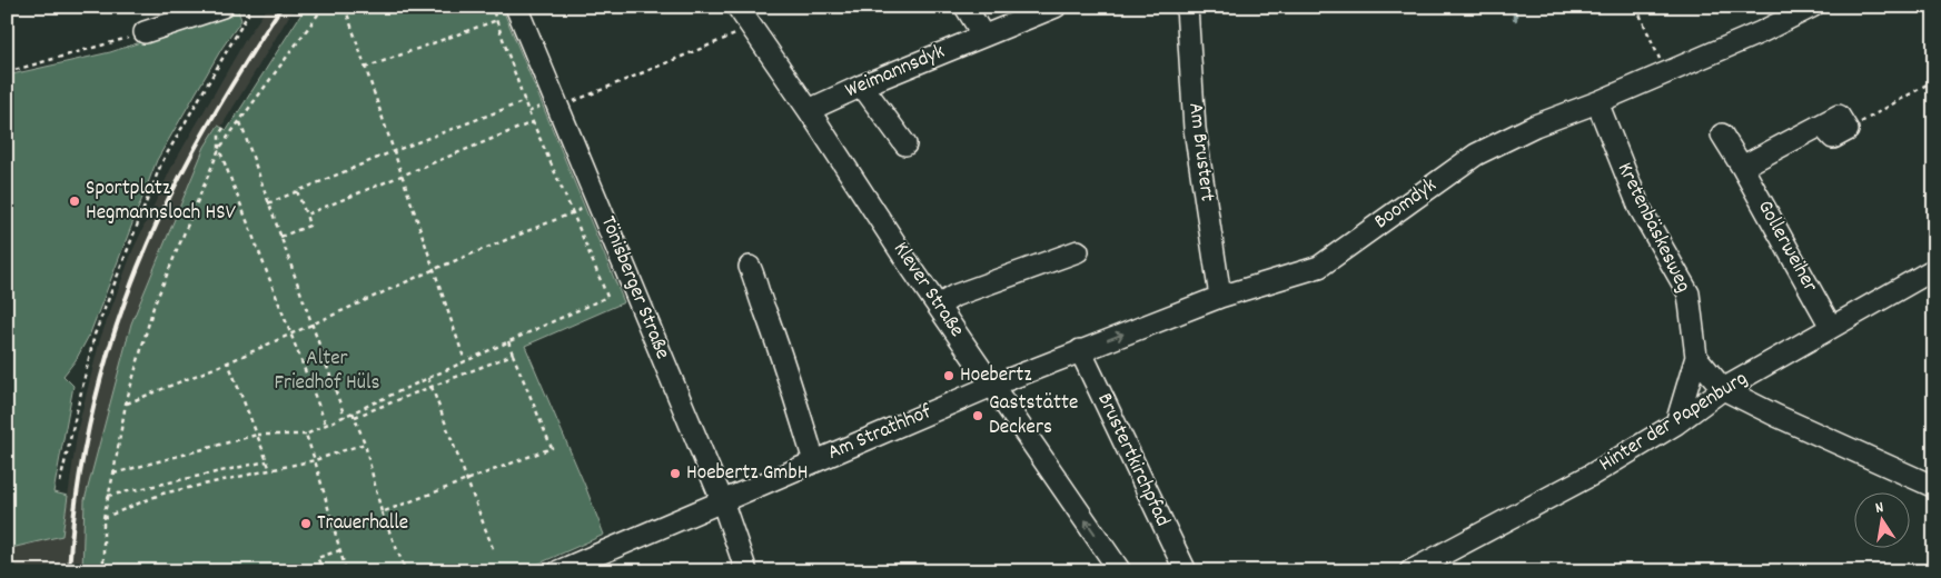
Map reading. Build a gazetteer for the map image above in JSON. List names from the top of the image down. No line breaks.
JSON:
{"streets":{"street":["Weimannsdyk","Am Brustert","Boomdyk","Kretenbäskesweg","Gollerweiher","Tönisberger Straße","Klever Straße","Hinter der Papenburg","Am Strathhof","Brustertkirchpfad"]},"crossings":[["Weimannsdyk","Klever Straße"],["Am Brustert","Boomdyk"],["Boomdyk","Kretenbäskesweg"],["Boomdyk","Klever Straße"],["Boomdyk","Am Strathhof"],["Boomdyk","Brustertkirchpfad"],["Kretenbäskesweg","Hinter der Papenburg"],["Gollerweiher","Hinter der Papenburg"],["Tönisberger Straße","Am Strathhof"],["Klever Straße","Am Strathhof"]],"parks":["Alter Friedhof Hüls"],"places":["Sportplatz Hegmannsloch HSV","Hoebertz","Gaststätte Deckers","Hoebertz GmbH","Trauerhalle"],"north":"top"}
